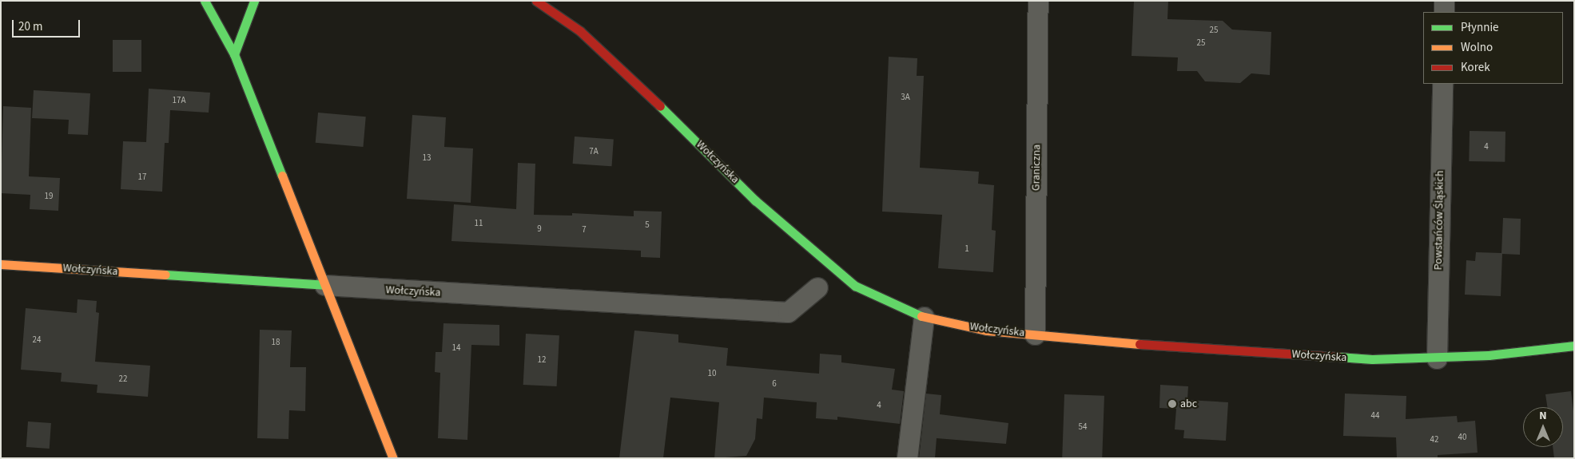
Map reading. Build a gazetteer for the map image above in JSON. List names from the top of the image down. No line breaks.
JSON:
{"streets":{"street":["Wołczyńska","Graniczna","Powstańców Śląskich"]},"crossings":[["Wołczyńska","Graniczna"],["Wołczyńska","Powstańców Śląskich"]],"places":["abc"],"house_numbers":["25","25","3A","17A","4","7A","13","17","19","11","5","9","7","1","24","18","14","12","10","22","6","4","44","54","40","42"],"legend":["Płynnie","Wolno","Korek"],"scale_bar":"20 m","north":"top"}
